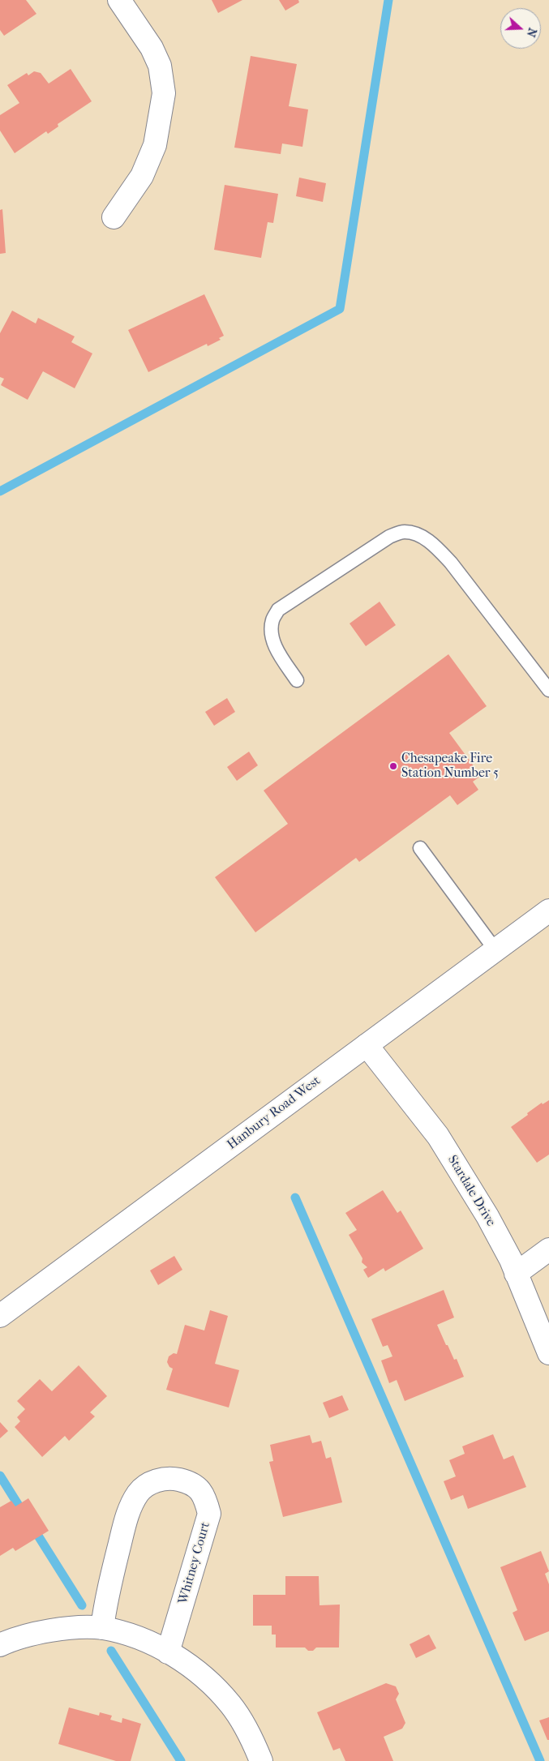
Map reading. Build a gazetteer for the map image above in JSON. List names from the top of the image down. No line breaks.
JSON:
{"streets":{"street":["Hanbury Road West","Stardale Drive","Whitney Court"]},"crossings":[["Hanbury Road West","Stardale Drive"]],"places":["Chesapeake Fire Station Number 5"],"north":"right"}
